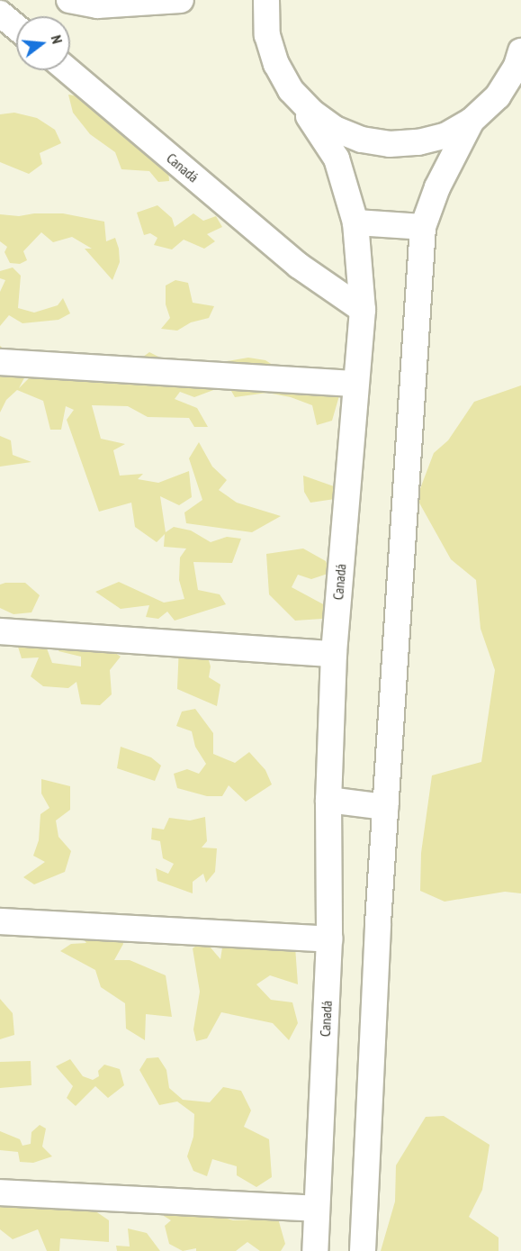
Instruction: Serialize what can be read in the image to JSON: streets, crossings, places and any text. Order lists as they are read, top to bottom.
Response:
{
  "streets": {
    "street": ["Canadá"]
  },
  "north": "right"
}
